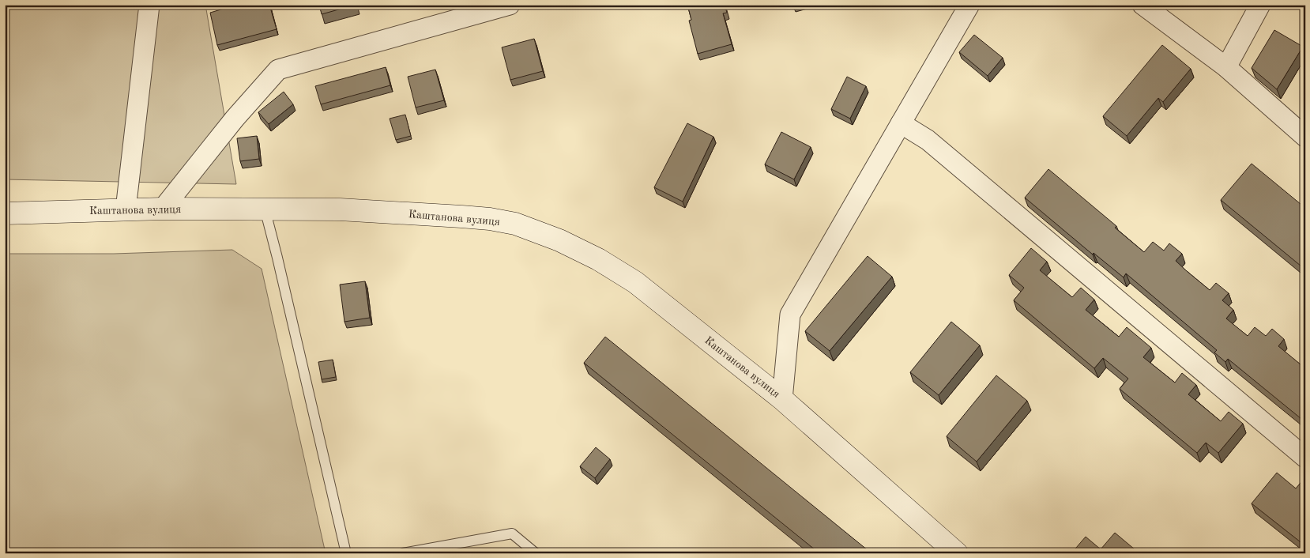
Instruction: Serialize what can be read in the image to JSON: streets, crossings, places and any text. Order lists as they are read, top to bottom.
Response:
{
  "streets": {
    "main road": ["Каштанова вулиця"]
  }
}
